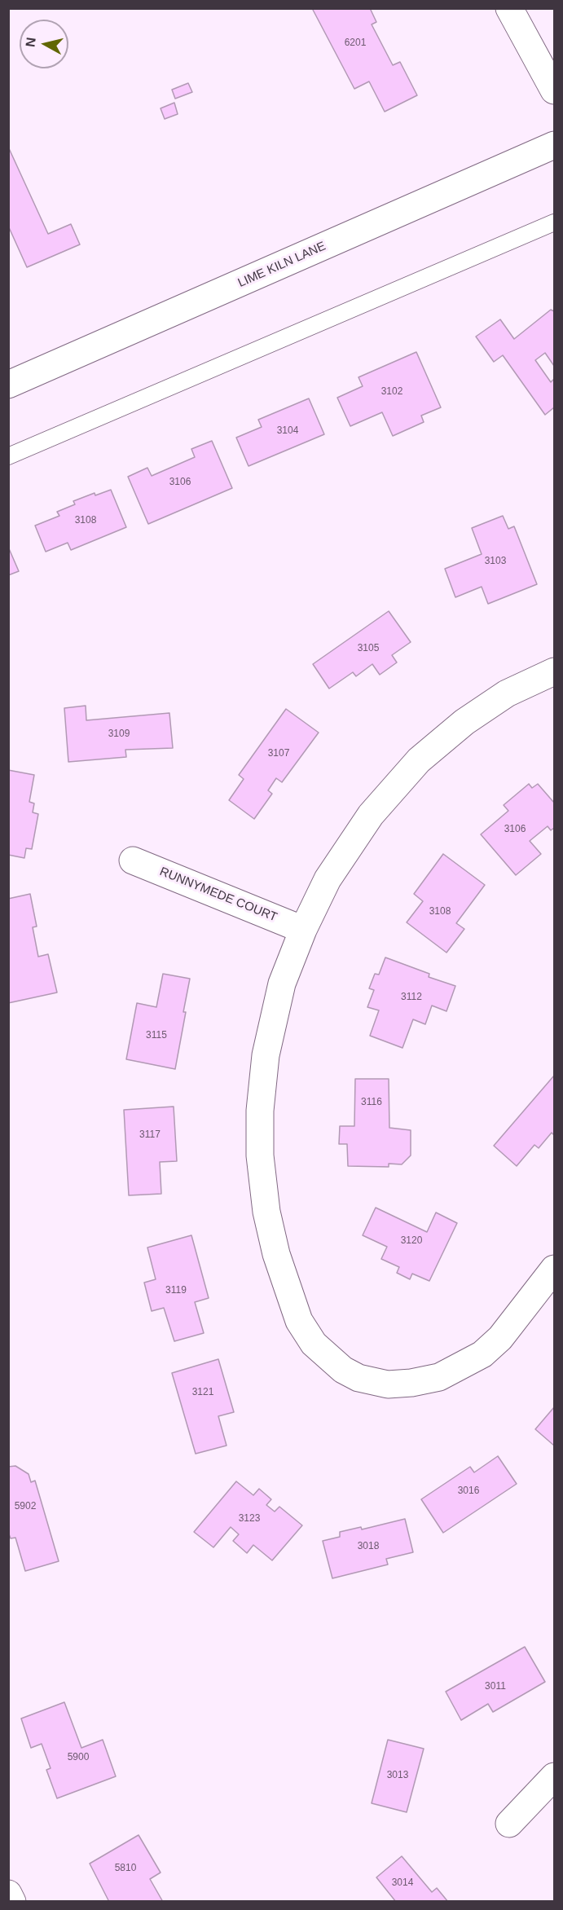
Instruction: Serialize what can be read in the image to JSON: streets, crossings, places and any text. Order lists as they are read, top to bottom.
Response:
{
  "streets": {
    "street": ["LIME KILN LANE", "RUNNYMEDE COURT"]
  },
  "house_numbers": [
    "6201",
    "3102",
    "3104",
    "3106",
    "3108",
    "3103",
    "3105",
    "3109",
    "3107",
    "3106",
    "3108",
    "3112",
    "3115",
    "3116",
    "3117",
    "3120",
    "3119",
    "3121",
    "3016",
    "5902",
    "3123",
    "3018",
    "3011",
    "5900",
    "3013",
    "5810",
    "3014"
  ],
  "north": "left"
}
